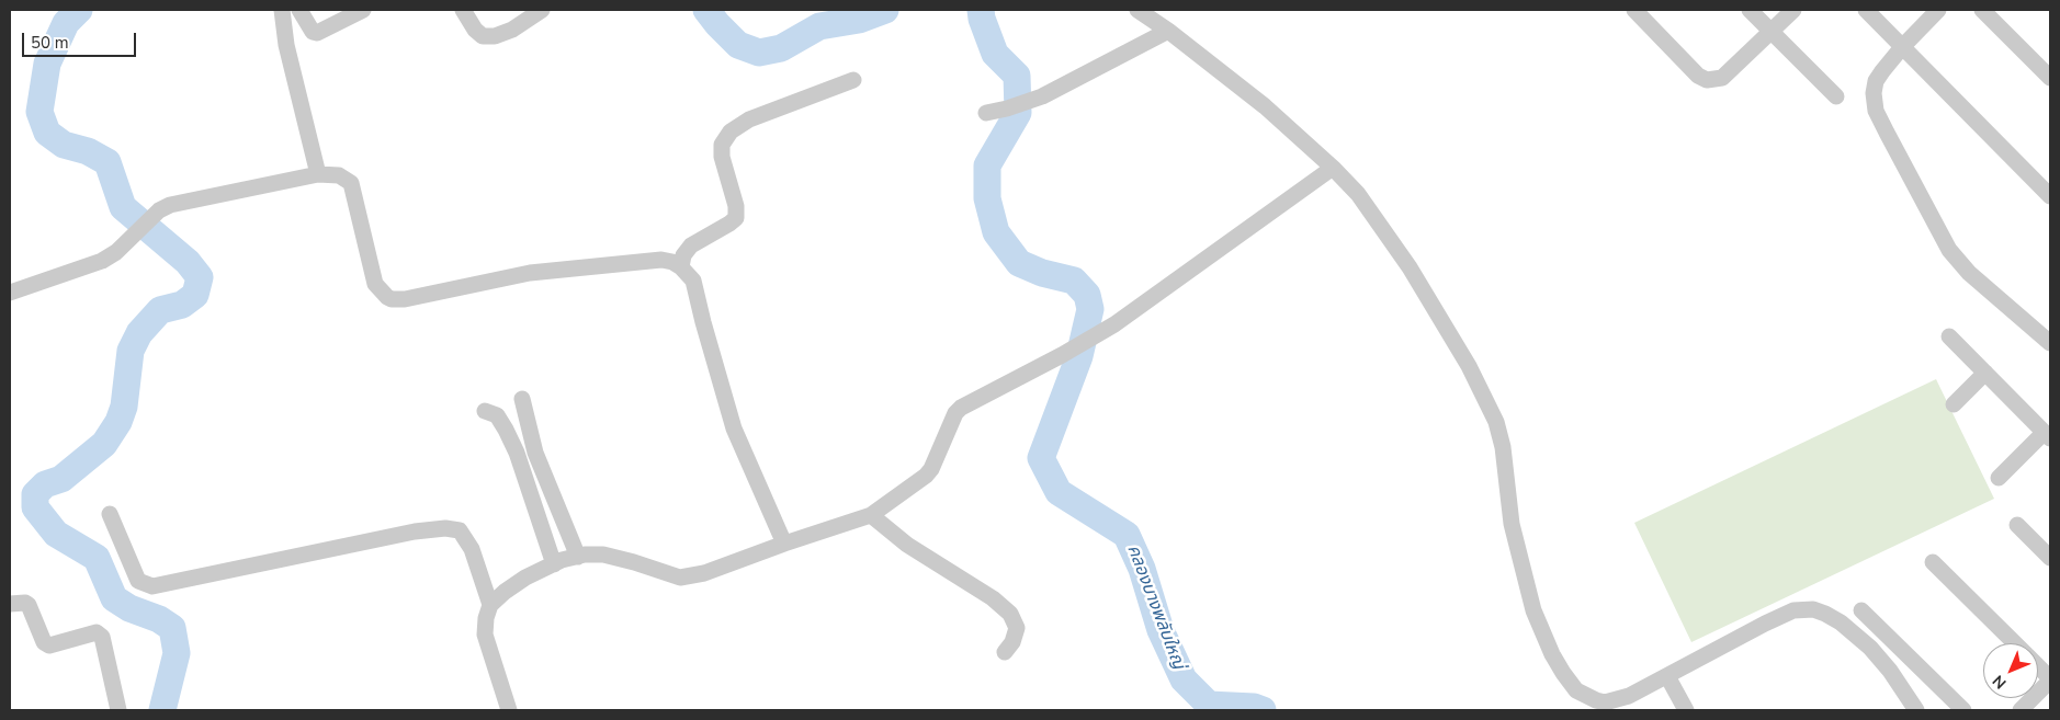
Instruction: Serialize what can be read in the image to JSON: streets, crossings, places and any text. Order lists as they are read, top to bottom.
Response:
{
  "water": ["คลองบางพลับใหญ่"],
  "scale_bar": "50 m",
  "north": "bottom left"
}
